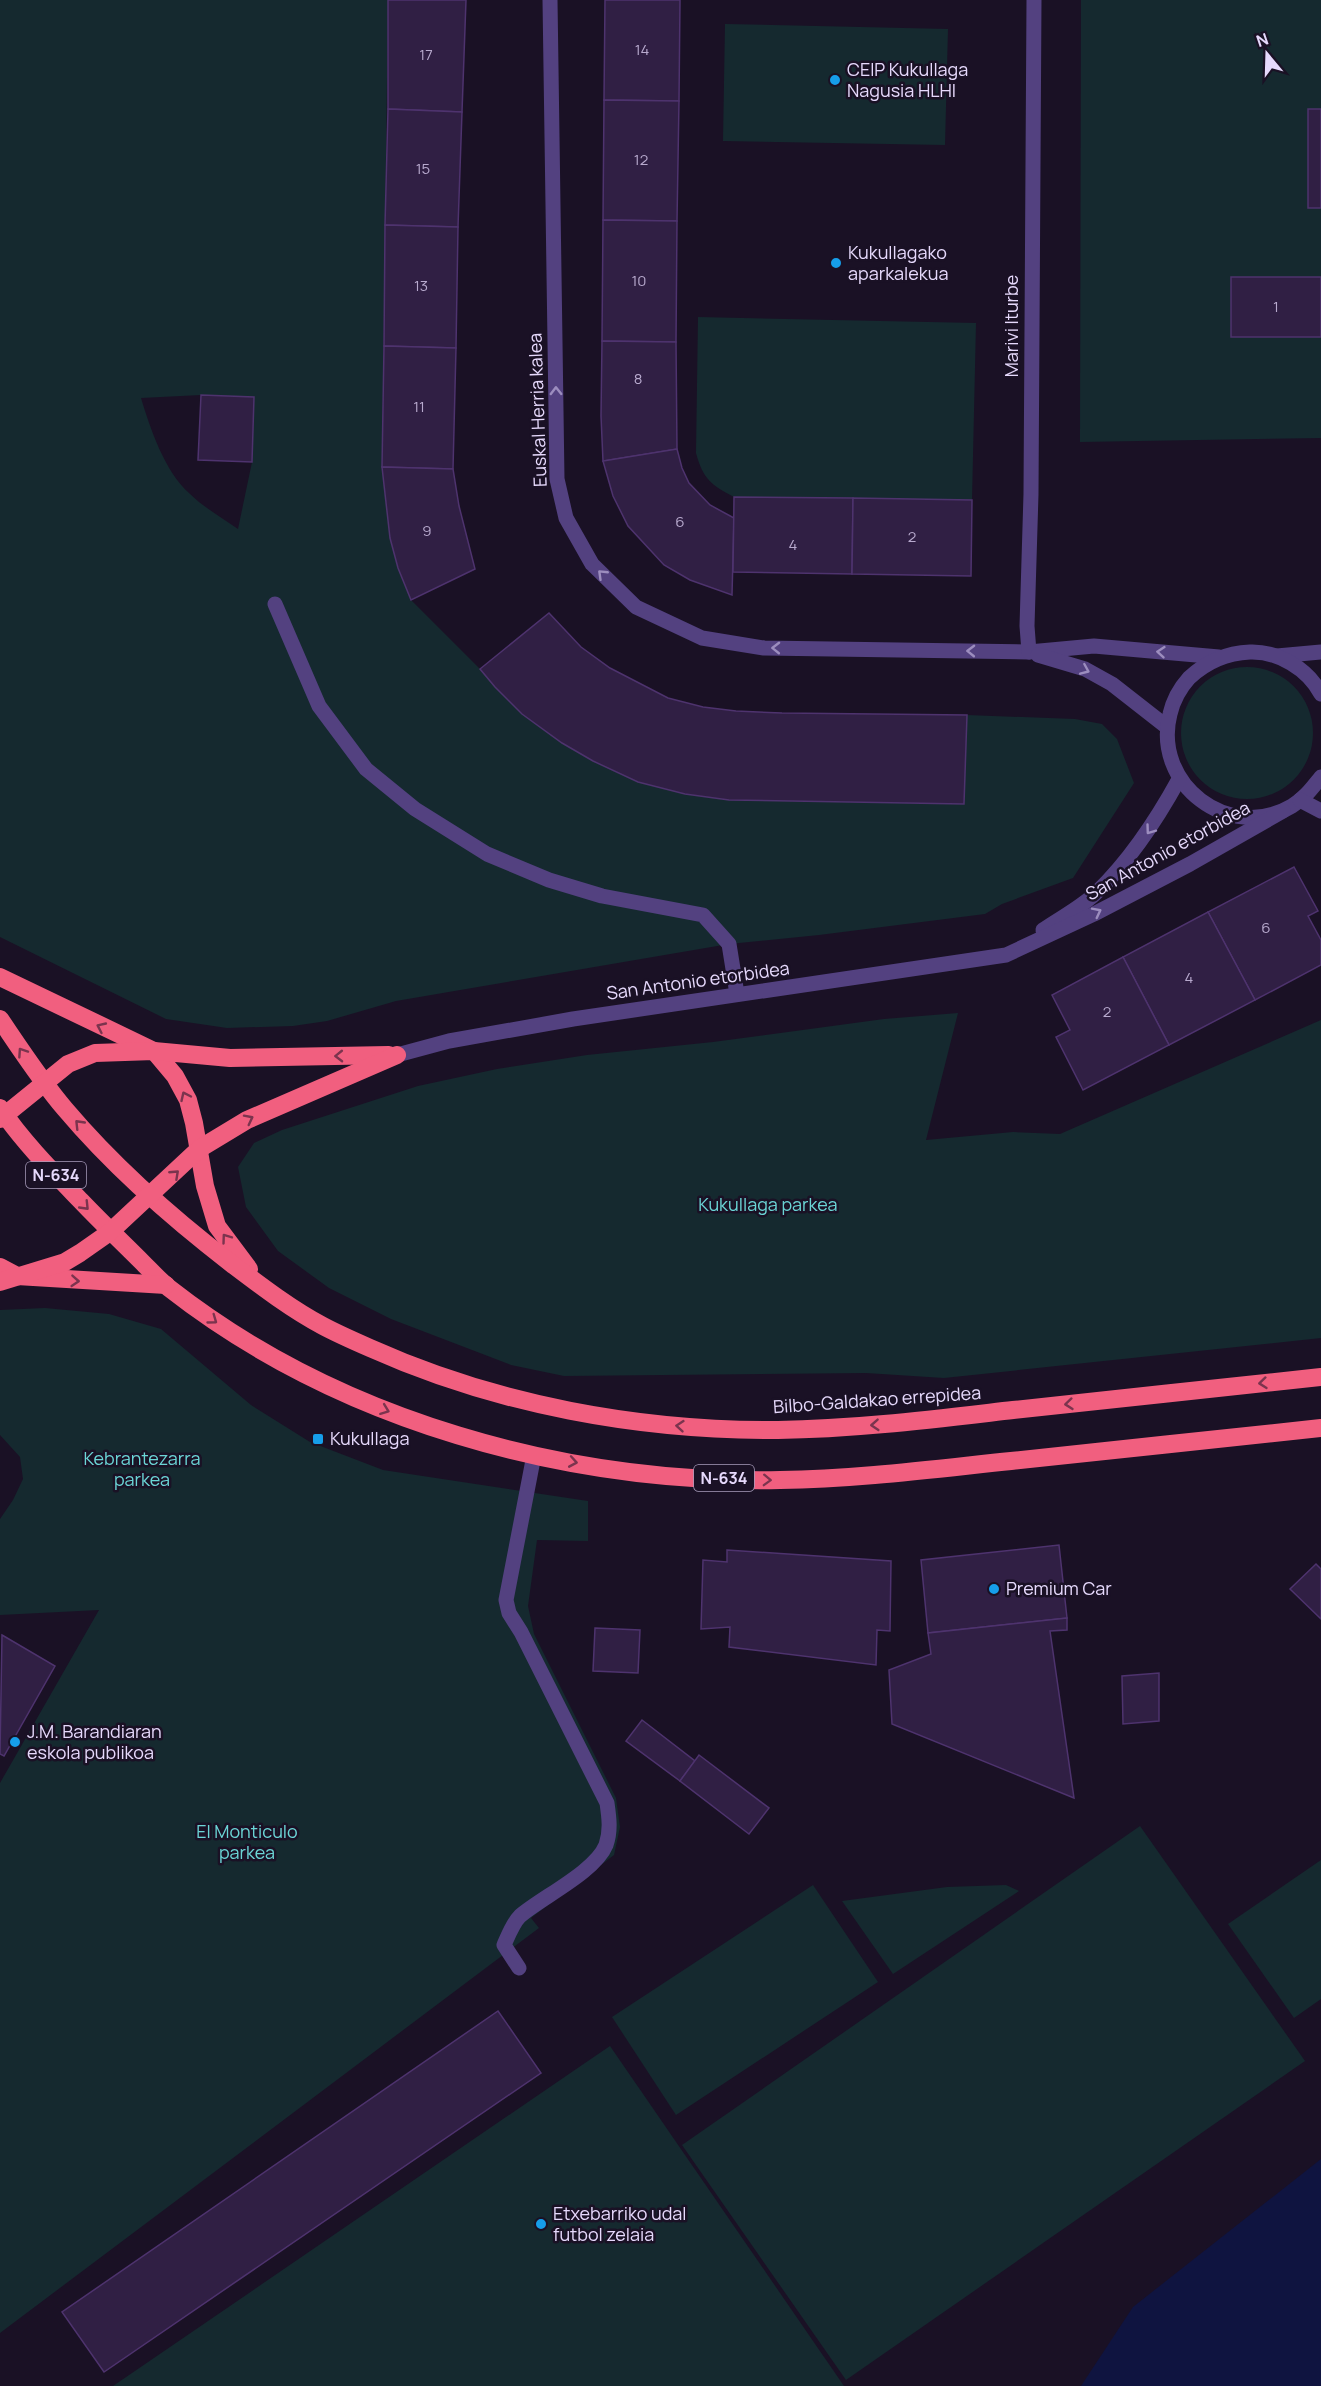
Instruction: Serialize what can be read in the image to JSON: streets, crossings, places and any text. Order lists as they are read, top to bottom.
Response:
{
  "streets": {
    "highway": ["N-634", "Bilbo-Galdakao errepidea"],
    "street": ["Marivi Iturbe", "Euskal Herria kalea", "San Antonio etorbidea"]
  },
  "crossings": [
    ["Marivi Iturbe", "Euskal Herria kalea"]
  ],
  "parks": ["Kukullaga parkea", "Kebrantezarra parkea", "El Monticulo parkea"],
  "places": {
    "other": [
      "CEIP Kukullaga Nagusia HLHI",
      "Kukullagako aparkalekua",
      "Premium Car",
      "J.M. Barandiaran eskola publikoa",
      "Etxebarriko udal futbol zelaia"
    ],
    "transit": ["Kukullaga"]
  },
  "house_numbers": [
    "14",
    "17",
    "12",
    "15",
    "10",
    "13",
    "1",
    "8",
    "11",
    "6",
    "9",
    "2",
    "4",
    "6",
    "4",
    "2"
  ],
  "north": "top"
}
